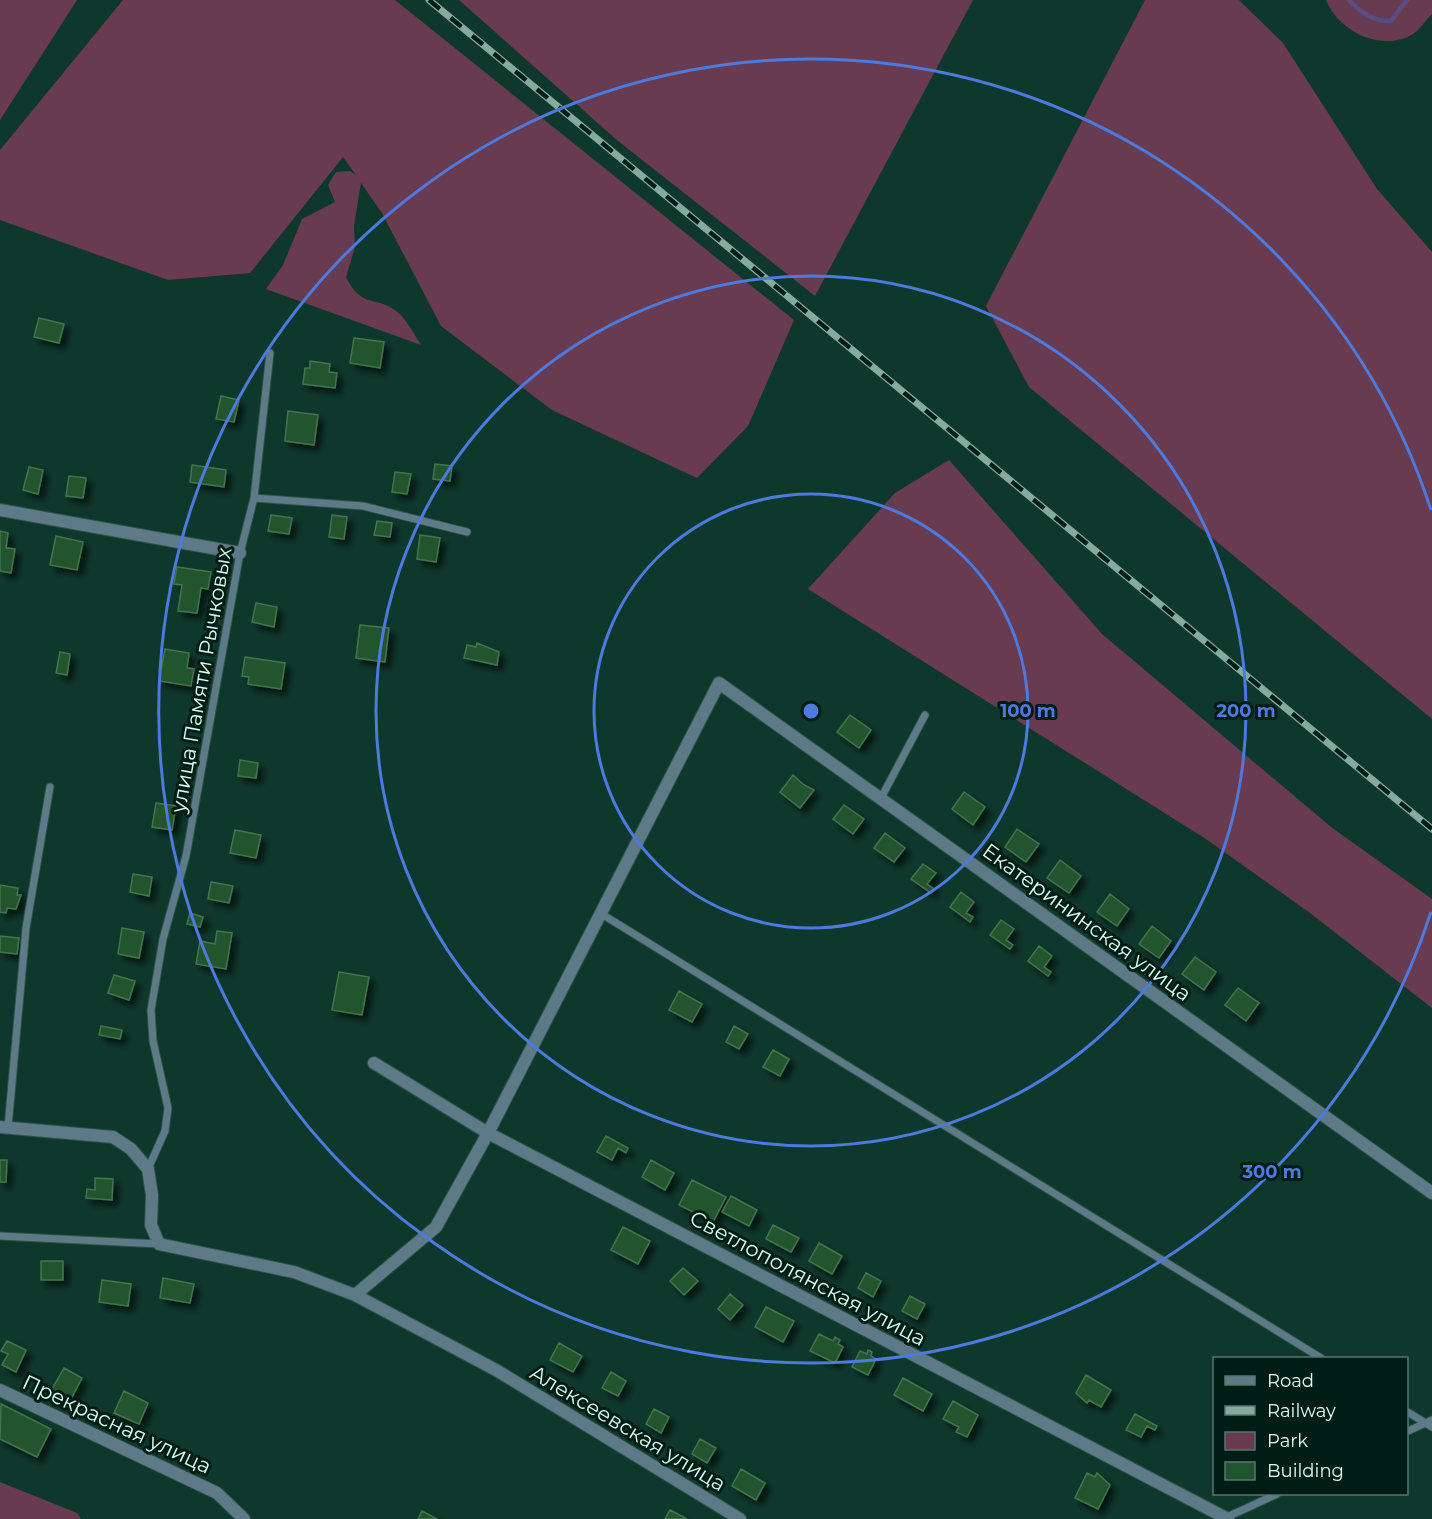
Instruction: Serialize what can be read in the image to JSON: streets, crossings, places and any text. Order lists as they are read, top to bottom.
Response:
{
  "streets": {
    "street": [
      "Екатерининская улица",
      "Светлополянская улица",
      "Прекрасная улица",
      "Алексеевская улица"
    ],
    "lane": ["улица Памяти Рычковых"]
  },
  "legend": [
    "Road",
    "Railway",
    "Park",
    "Building"
  ],
  "rings": ["100 m", "200 m", "300 m"]
}
